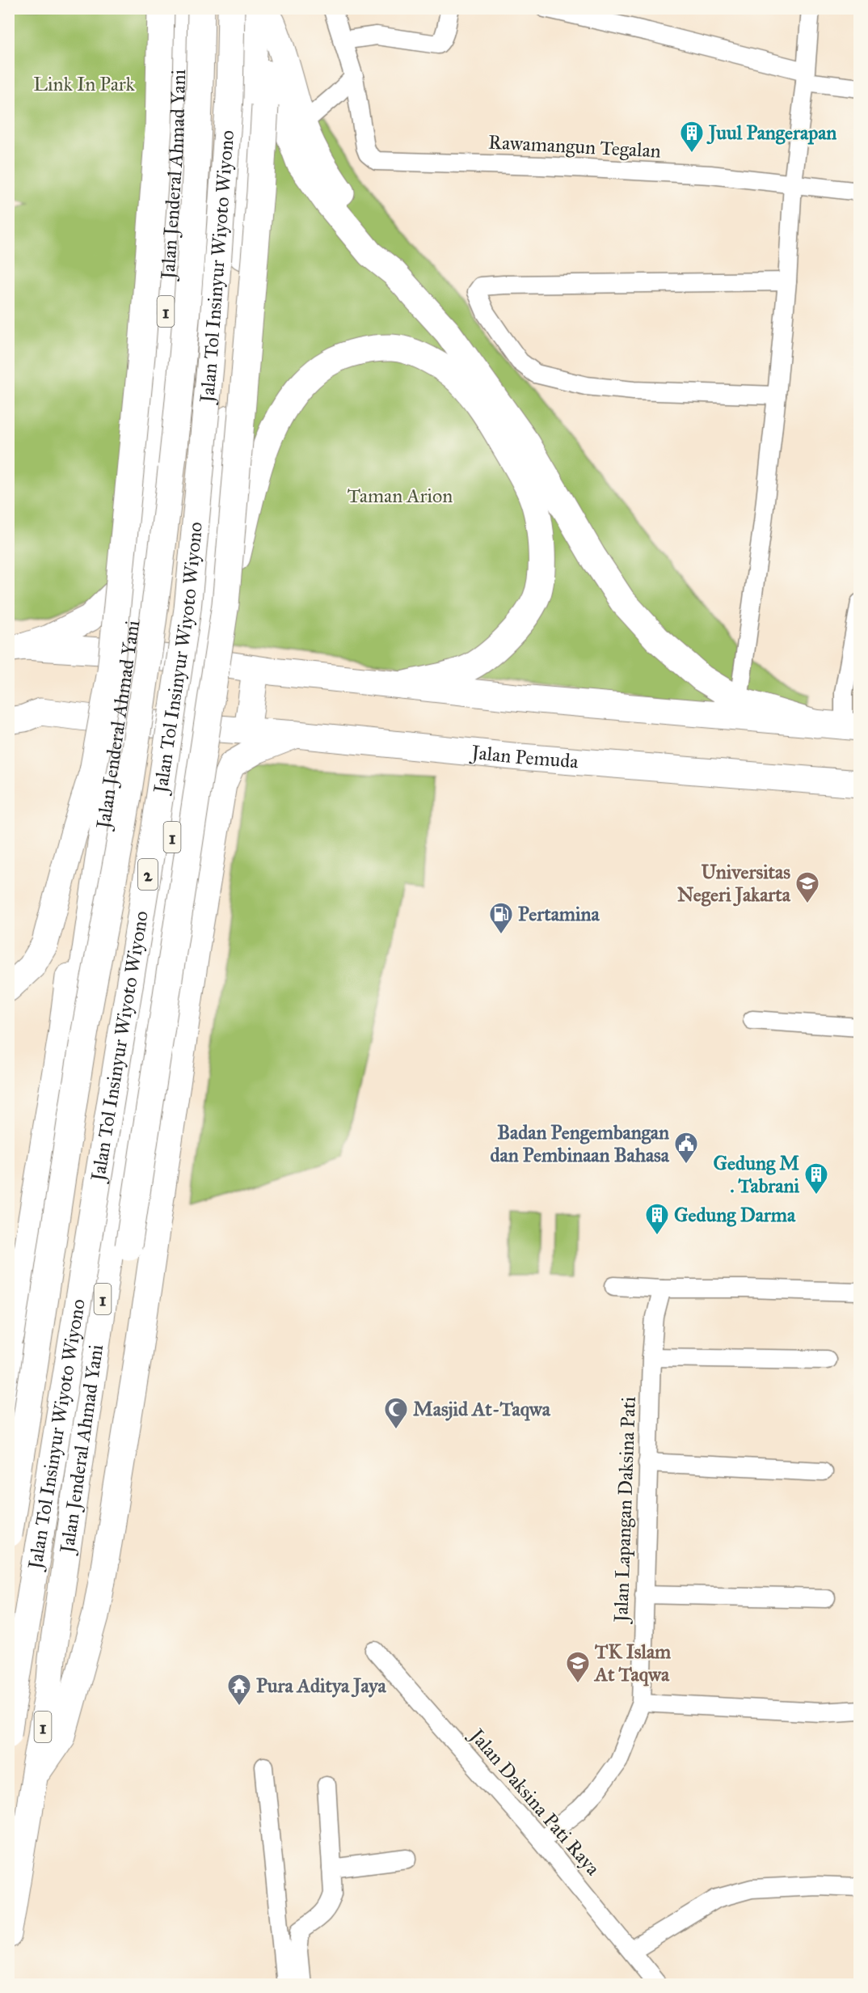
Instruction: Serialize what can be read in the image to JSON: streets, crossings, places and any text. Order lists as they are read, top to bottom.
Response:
{
  "streets": {
    "main road": [
      "Jalan Jenderal Ahmad Yani",
      "Jalan Tol Insinyur Wiyoto Wiyono",
      "1",
      "Jalan Pemuda",
      "2"
    ],
    "street": ["Rawamangun Tegalan", "Jalan Lapangan Daksina Pati", "Jalan Daksina Pati Raya"]
  },
  "crossings": [
    ["Jalan Jenderal Ahmad Yani", "Jalan Pemuda"],
    ["Jalan Lapangan Daksina Pati", "Jalan Daksina Pati Raya"]
  ],
  "parks": ["Link In Park", "Taman Arion"],
  "places": {
    "building": ["Juul Pangerapan", "Gedung M . Tabrani", "Gedung Darma"],
    "school or university": ["Universitas Negeri Jakarta", "TK Islam At Taqwa"],
    "fuel station": ["Pertamina"],
    "public building": ["Badan Pengembangan dan Pembinaan Bahasa"],
    "mosque": ["Masjid At-Taqwa"],
    "temple": ["Pura Aditya Jaya"]
  }
}
